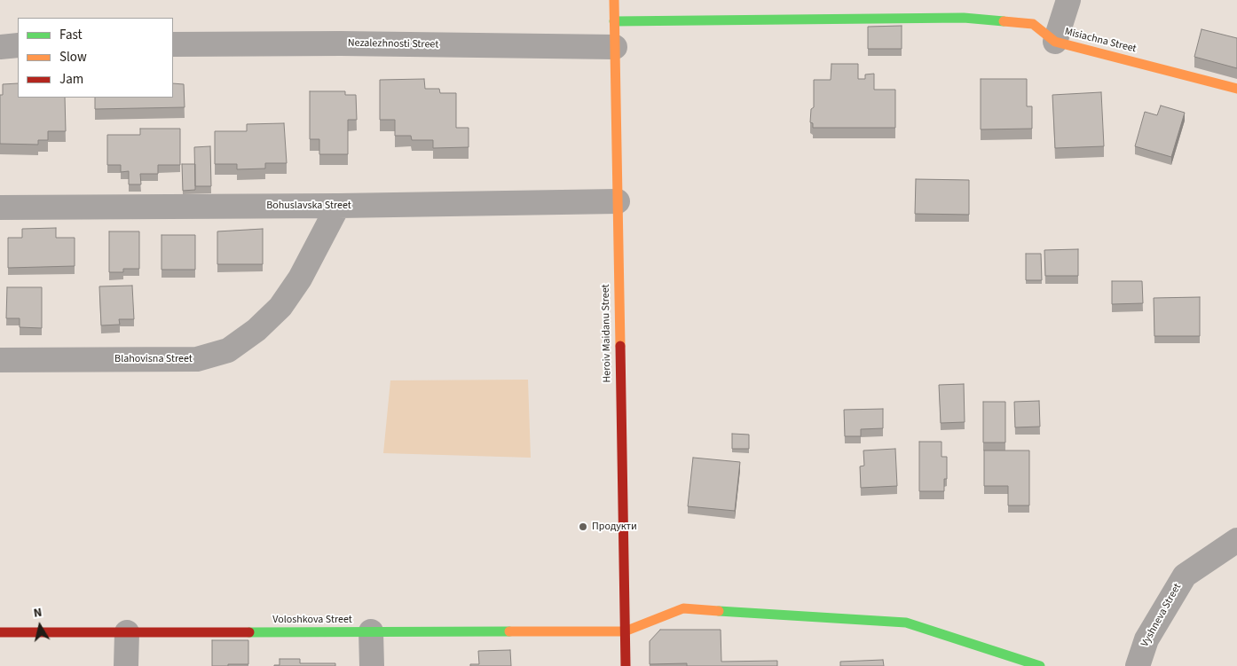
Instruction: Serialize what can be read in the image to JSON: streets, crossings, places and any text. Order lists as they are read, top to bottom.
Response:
{
  "streets": {
    "street": [
      "Misiachna Street",
      "Nezalezhnosti Street",
      "Bohuslavska Street",
      "Heroiv Maidanu Street",
      "Blahovisna Street",
      "Vyshneva Street",
      "Voloshkova Street"
    ]
  },
  "crossings": [
    ["Misiachna Street", "Heroiv Maidanu Street"],
    ["Nezalezhnosti Street", "Heroiv Maidanu Street"],
    ["Bohuslavska Street", "Heroiv Maidanu Street"],
    ["Bohuslavska Street", "Blahovisna Street"],
    ["Heroiv Maidanu Street", "Voloshkova Street"]
  ],
  "places": ["Продукти"],
  "legend": ["Fast", "Slow", "Jam"],
  "north": "top"
}
